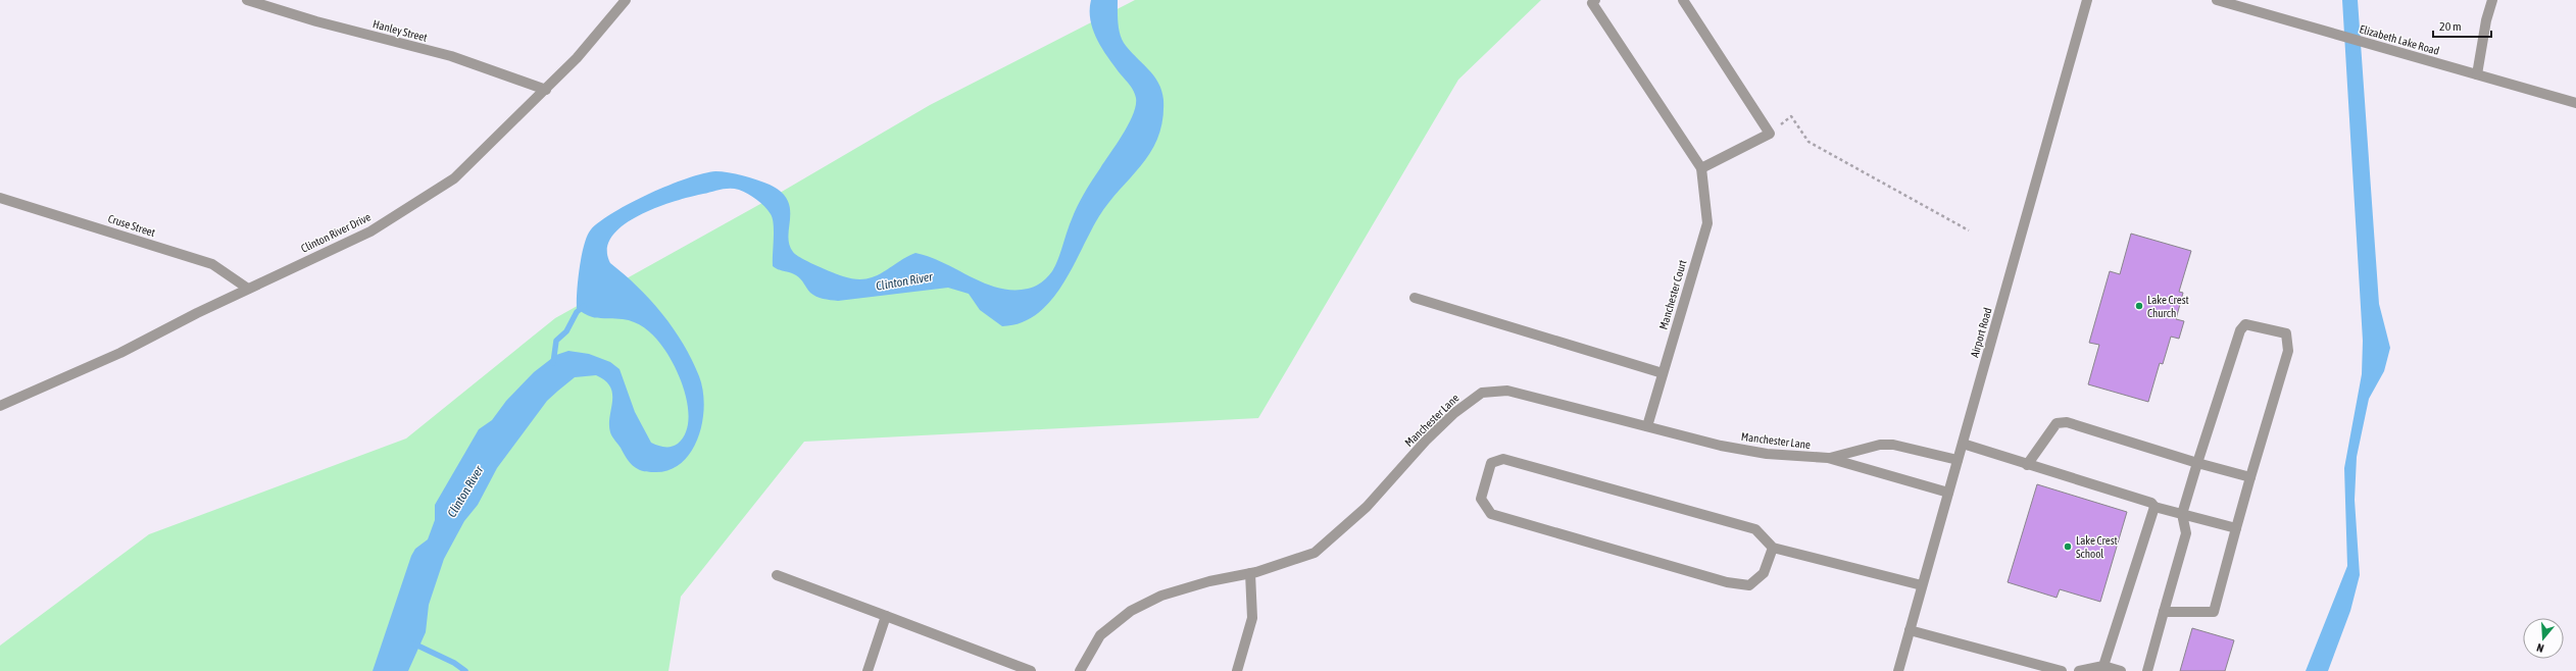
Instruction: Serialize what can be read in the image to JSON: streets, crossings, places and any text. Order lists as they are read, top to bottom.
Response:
{
  "streets": {
    "street": [
      "Hanley Street",
      "Elizabeth Lake Road",
      "Cruse Street",
      "Clinton River Drive",
      "Manchester Court",
      "Airport Road",
      "Manchester Lane"
    ]
  },
  "crossings": [
    ["Hanley Street", "Clinton River Drive"],
    ["Cruse Street", "Clinton River Drive"],
    ["Manchester Court", "Manchester Lane"],
    ["Airport Road", "Manchester Lane"]
  ],
  "water": ["Clinton River"],
  "places": ["Lake Crest Church", "Lake Crest School"],
  "scale_bar": "20 m",
  "north": "bottom"
}
